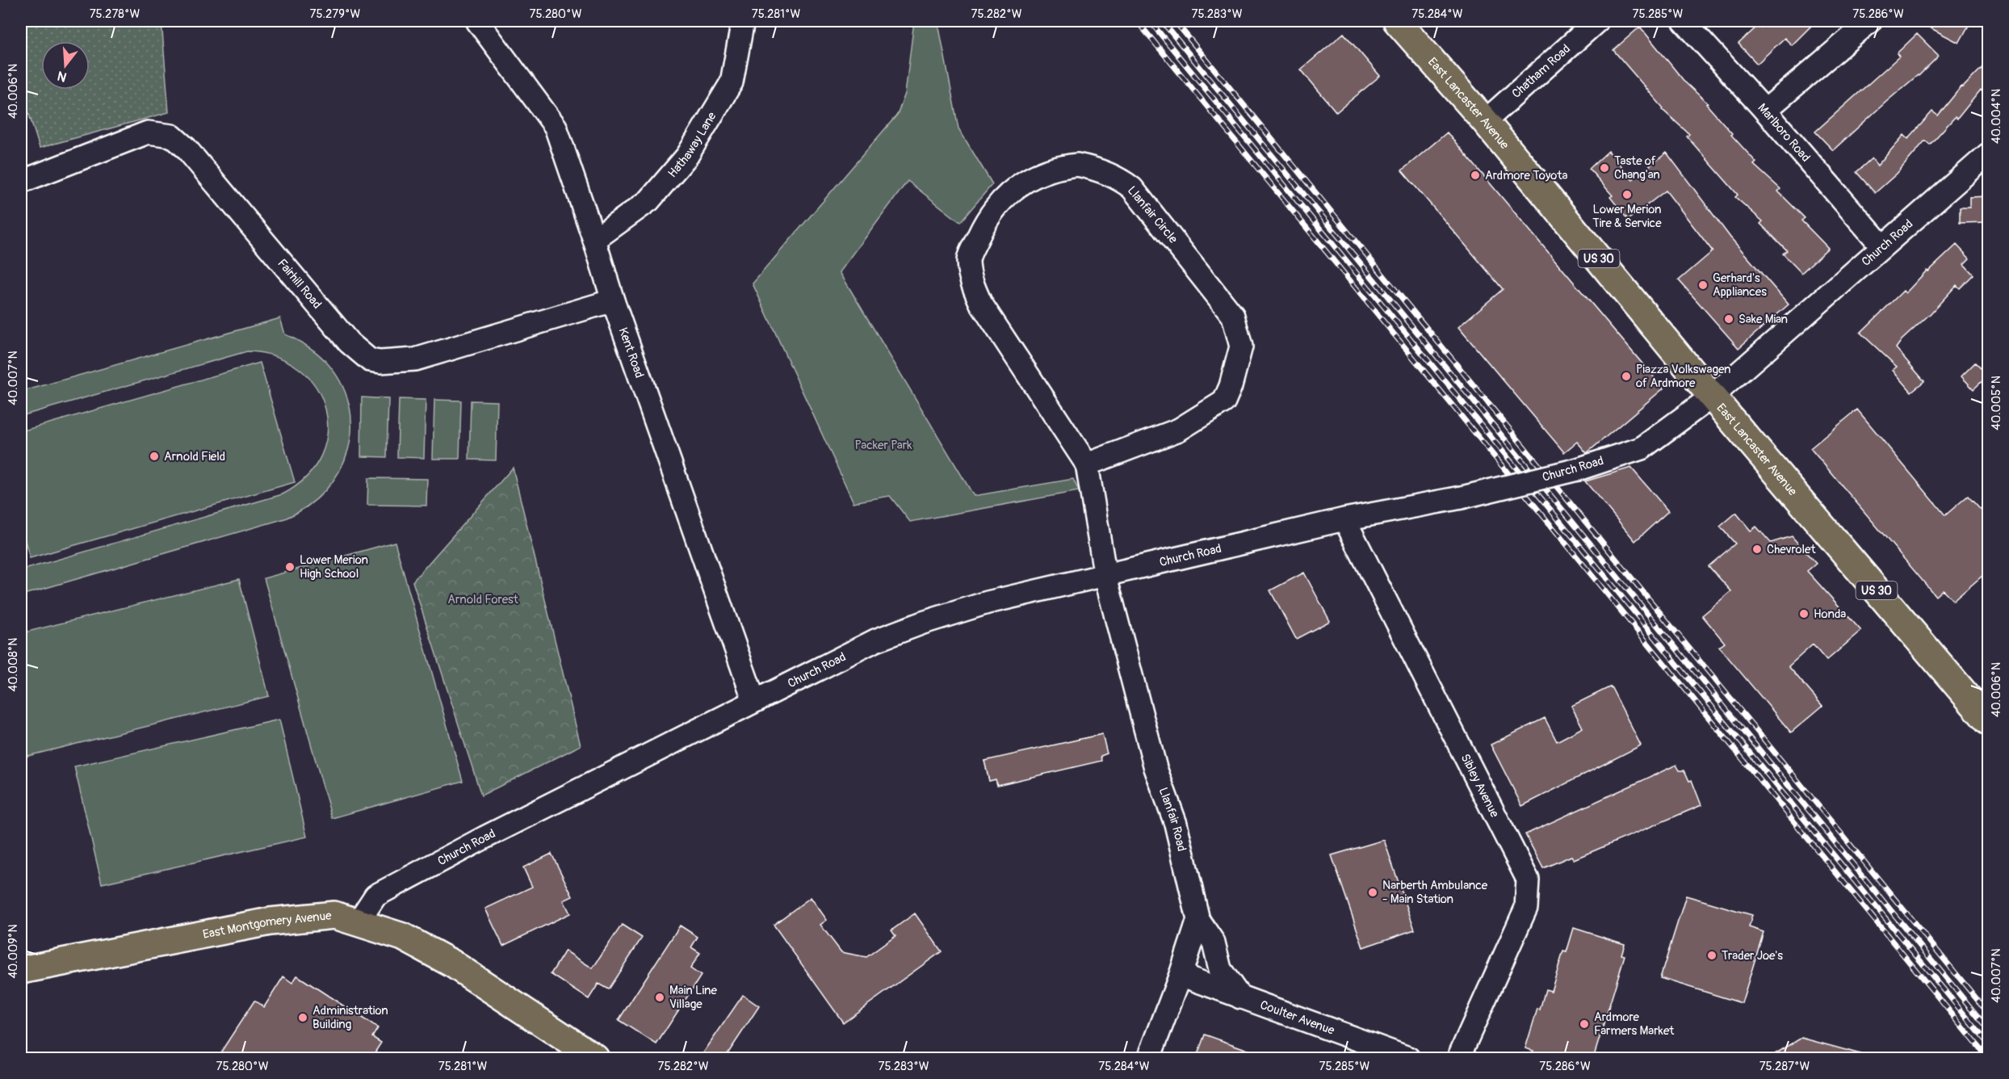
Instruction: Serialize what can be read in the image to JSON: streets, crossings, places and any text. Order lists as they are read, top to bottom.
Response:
{
  "streets": {
    "main road": ["East Lancaster Avenue", "US 30", "East Montgomery Avenue"],
    "street": [
      "Chatham Road",
      "Marlboro Road",
      "Hathaway Lane",
      "Llanfair Circle",
      "Church Road",
      "Fairhill Road",
      "Kent Road",
      "Sibley Avenue",
      "Llanfair Road",
      "Coulter Avenue"
    ]
  },
  "crossings": [
    ["Chatham Road", "East Lancaster Avenue"],
    ["East Lancaster Avenue", "Church Road"],
    ["Marlboro Road", "Church Road"],
    ["Hathaway Lane", "Kent Road"],
    ["Llanfair Circle", "Church Road"],
    ["Llanfair Circle", "Llanfair Road"],
    ["Church Road", "Kent Road"],
    ["Church Road", "Sibley Avenue"],
    ["Church Road", "Llanfair Road"],
    ["Church Road", "East Montgomery Avenue"],
    ["Fairhill Road", "Kent Road"]
  ],
  "parks": ["Packer Park", "Arnold Forest"],
  "places": [
    "Taste of Chang'an",
    "Ardmore Toyota",
    "Lower Merion Tire & Service",
    "Gerhard's Appliances",
    "Sake Mian",
    "Piazza Volkswagen of Ardmore",
    "Arnold Field",
    "Chevrolet",
    "Lower Merion High School",
    "Honda",
    "Narberth Ambulance - Main Station",
    "Trader Joe's",
    "Main Line Village",
    "Administration Building",
    "Ardmore Farmers Market"
  ],
  "north": "bottom",
  "coordinates": [
    "75.278°W",
    "75.279°W",
    "75.280°W",
    "75.281°W",
    "75.282°W",
    "75.283°W",
    "75.284°W",
    "75.285°W",
    "75.286°W",
    "40.006°N",
    "40.004°N",
    "40.007°N",
    "40.005°N",
    "40.008°N",
    "40.009°N",
    "75.287°W"
  ]
}
